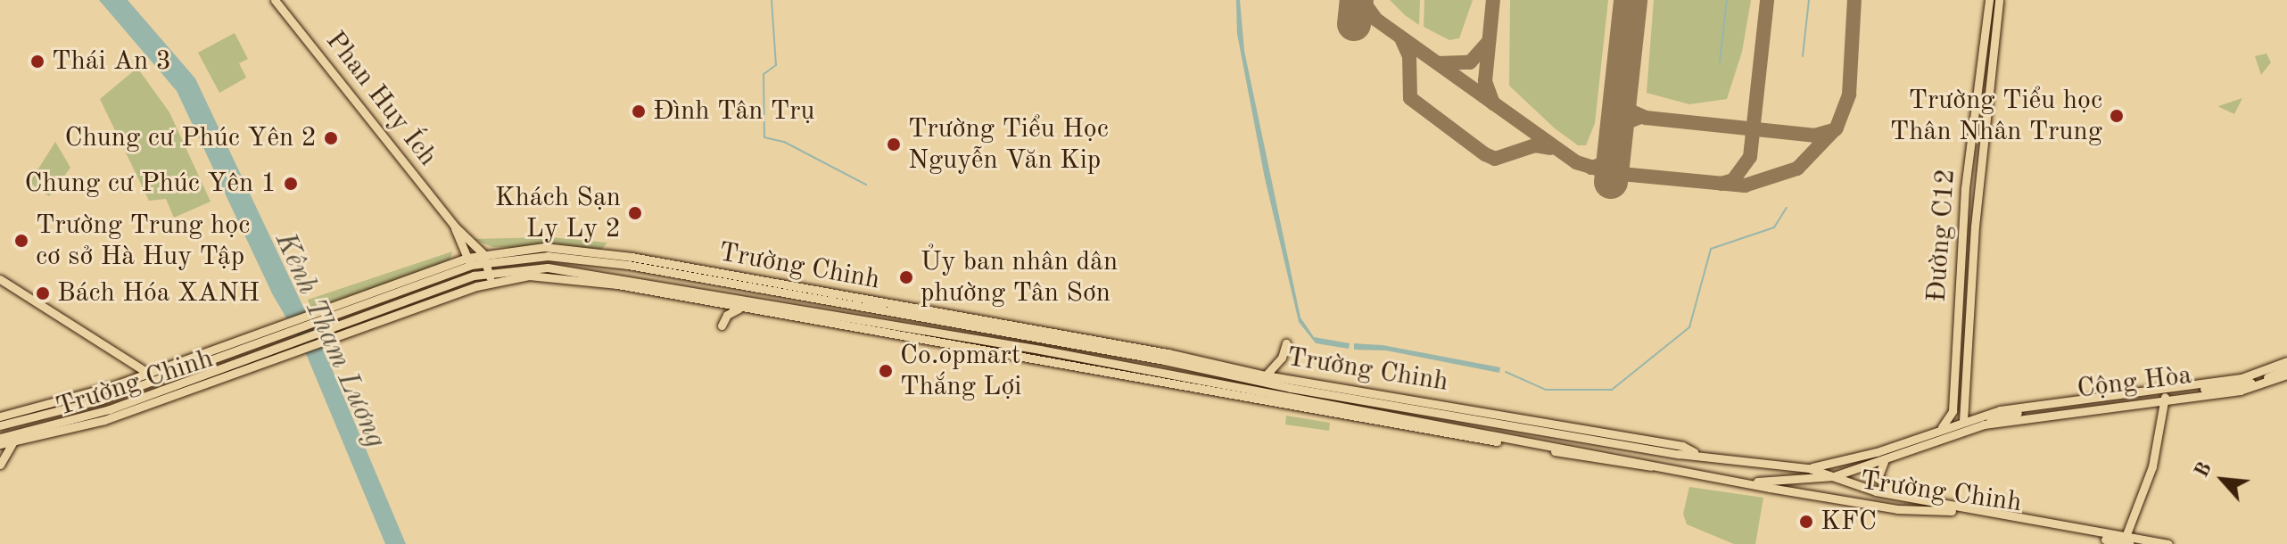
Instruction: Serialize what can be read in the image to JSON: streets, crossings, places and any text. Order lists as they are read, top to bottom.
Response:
{
  "streets": {
    "main road": [
      "Phan Huy Ích",
      "Đường C12",
      "Trường Chinh",
      "Cộng Hòa"
    ]
  },
  "crossings": [
    ["Đường C12", "Cộng Hòa"],
    ["Trường Chinh", "Cộng Hòa"]
  ],
  "water": ["Kênh Tham Lương"],
  "places": [
    "Thái An 3",
    "Đình Tân Trụ",
    "Trường Tiểu học Thân Nhân Trung",
    "Chung cư Phúc Yên 2",
    "Trường Tiểu Học Nguyễn Văn Kip",
    "Chung cư Phúc Yên 1",
    "Khách Sạn Ly Ly 2",
    "Trường Trung học cơ sở Hà Huy Tập",
    "Ủy ban nhân dân phường Tân Sơn",
    "Bách Hóa XANH",
    "Co.opmart Thắng Lợi",
    "KFC"
  ],
  "north": "top left"
}
